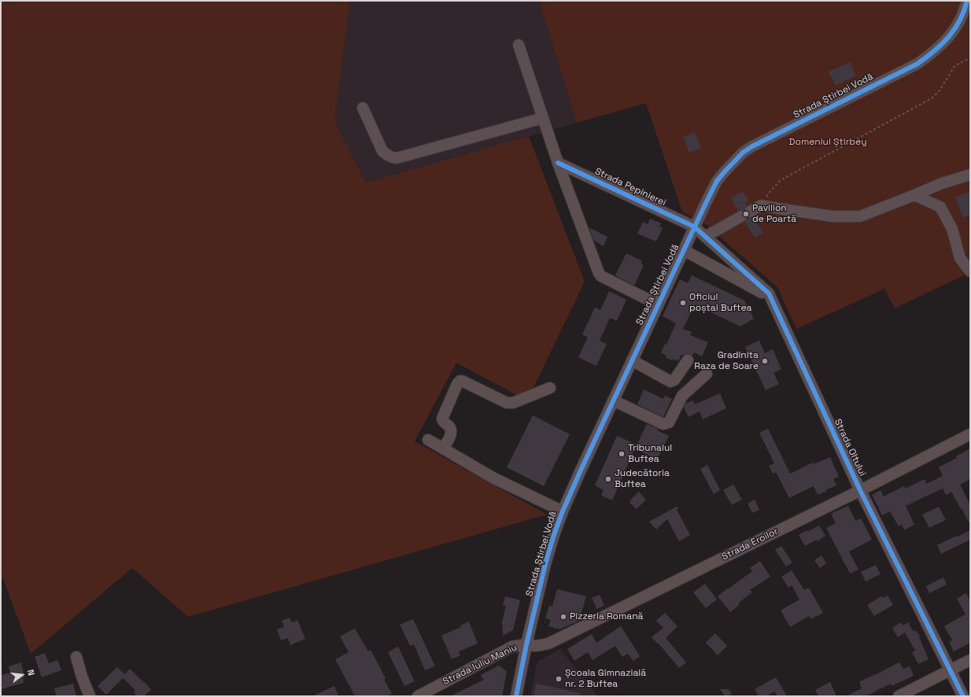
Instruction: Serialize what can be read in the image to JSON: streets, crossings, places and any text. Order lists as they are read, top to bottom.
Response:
{
  "streets": {
    "street": [
      "Strada Știrbei Vodă",
      "Strada Pepinierei",
      "Strada Oltului",
      "Strada Eroilor",
      "Strada Iuliu Maniu"
    ]
  },
  "crossings": [
    ["Strada Știrbei Vodă", "Strada Pepinierei"],
    ["Strada Știrbei Vodă", "Strada Oltului"],
    ["Strada Știrbei Vodă", "Strada Eroilor"],
    ["Strada Știrbei Vodă", "Strada Iuliu Maniu"],
    ["Strada Pepinierei", "Strada Oltului"],
    ["Strada Oltului", "Strada Eroilor"],
    ["Strada Eroilor", "Strada Iuliu Maniu"]
  ],
  "parks": ["Domeniul Știrbey"],
  "places": [
    "Pavilion de Poartă",
    "Oficiul poștal Buftea",
    "Gradinita Raza de Soare",
    "Tribunalul Buftea",
    "Judecătoria Buftea",
    "Pizzeria Romană",
    "Școala Gimnazială nr. 2 Buftea"
  ],
  "north": "right"
}
